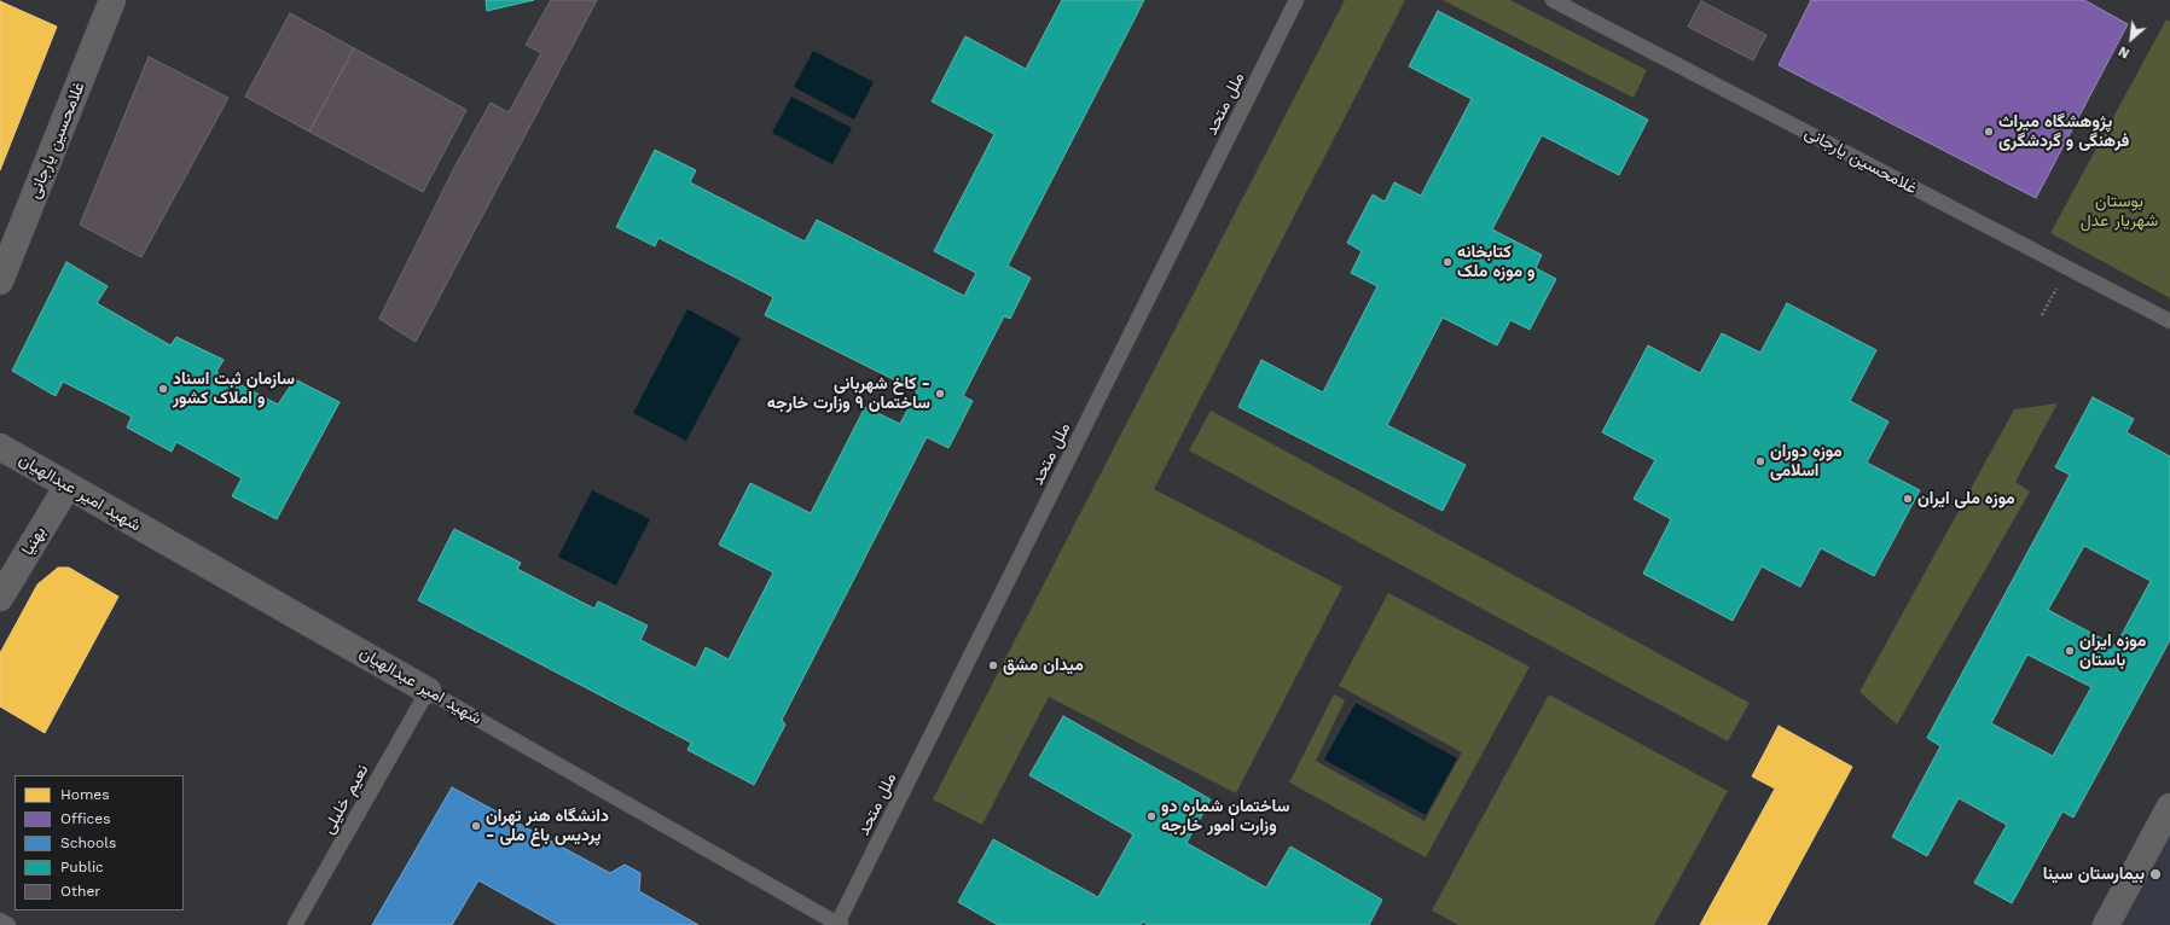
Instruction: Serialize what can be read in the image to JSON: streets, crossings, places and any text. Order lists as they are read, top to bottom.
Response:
{
  "streets": {
    "street": ["غلامحسین یارجانی", "شهید امیر عبدالهیان", "بهنیا"],
    "lane": ["ملل متحد", "نعیم خلیلی"]
  },
  "crossings": [
    ["ملل متحد", "شهید امیر عبدالهیان"],
    ["شهید امیر عبدالهیان", "بهنیا"],
    ["شهید امیر عبدالهیان", "نعیم خلیلی"]
  ],
  "parks": ["بوستان شهریار عدل"],
  "places": [
    "پژوهشگاه میراث فرهنگی و گردشگری",
    "کتابخانه و موزه ملک",
    "سازمان ثبت اسناد و املاک کشور",
    "کاخ شهربانی - ساختمان ۹ وزارت خارجه",
    "موزه دوران اسلامی",
    "موزه ملی ایران",
    "موزه ایران باستان",
    "میدان مشق",
    "ساختمان شماره دو وزارت امور خارجه",
    "دانشگاه هنر تهران - پردیس باغ ملی",
    "بیمارستان سینا"
  ],
  "legend": [
    "Homes",
    "Offices",
    "Schools",
    "Public",
    "Other"
  ],
  "north": "bottom left"
}
